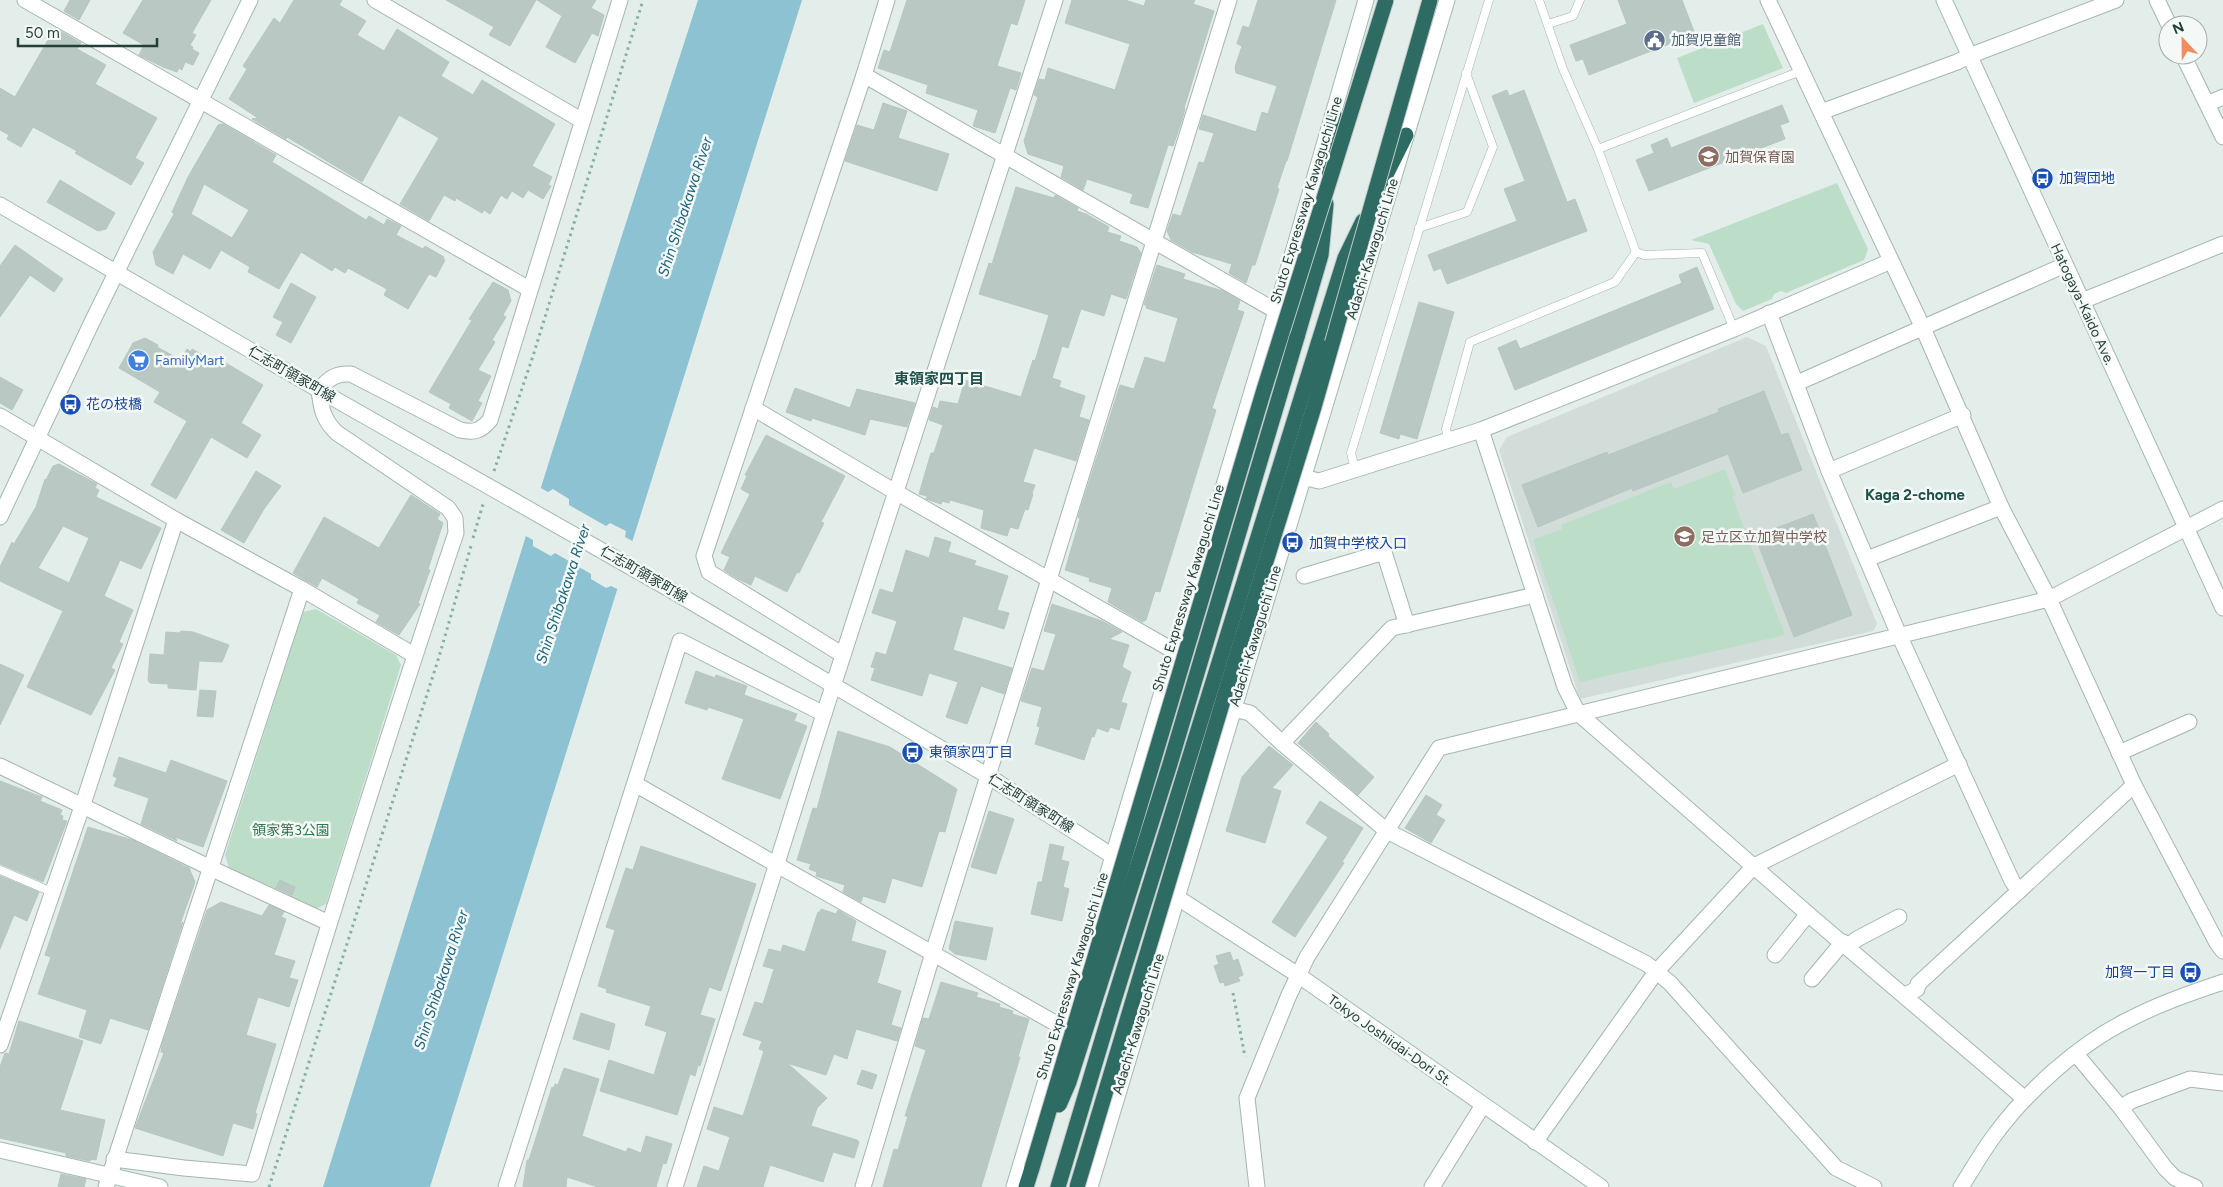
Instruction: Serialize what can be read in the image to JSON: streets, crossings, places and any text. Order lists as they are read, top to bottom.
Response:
{
  "streets": {
    "highway": ["Shuto Expressway Kawaguchi Line"],
    "street": [
      "Adachi-Kawaguchi Line",
      "Hatogaya-Kaido Ave.",
      "仁志町領家町線",
      "Tokyo Joshiidai-Dori St."
    ]
  },
  "crossings": [
    ["Adachi-Kawaguchi Line", "仁志町領家町線"],
    ["Adachi-Kawaguchi Line", "Tokyo Joshiidai-Dori St."],
    ["仁志町領家町線", "Tokyo Joshiidai-Dori St."]
  ],
  "districts": ["東領家四丁目", "Kaga 2-chome"],
  "water": ["Shin Shibakawa River"],
  "parks": ["領家第3公園"],
  "places": {
    "public building": ["加賀児童館"],
    "school or university": ["加賀保育園", "足立区立加賀中学校"],
    "bus stop": [
      "加賀団地",
      "花の枝橋",
      "加賀中学校入口",
      "東領家四丁目",
      "加賀一丁目"
    ],
    "supermarket": ["FamilyMart"]
  },
  "scale_bar": "50 m",
  "north": "top"
}
